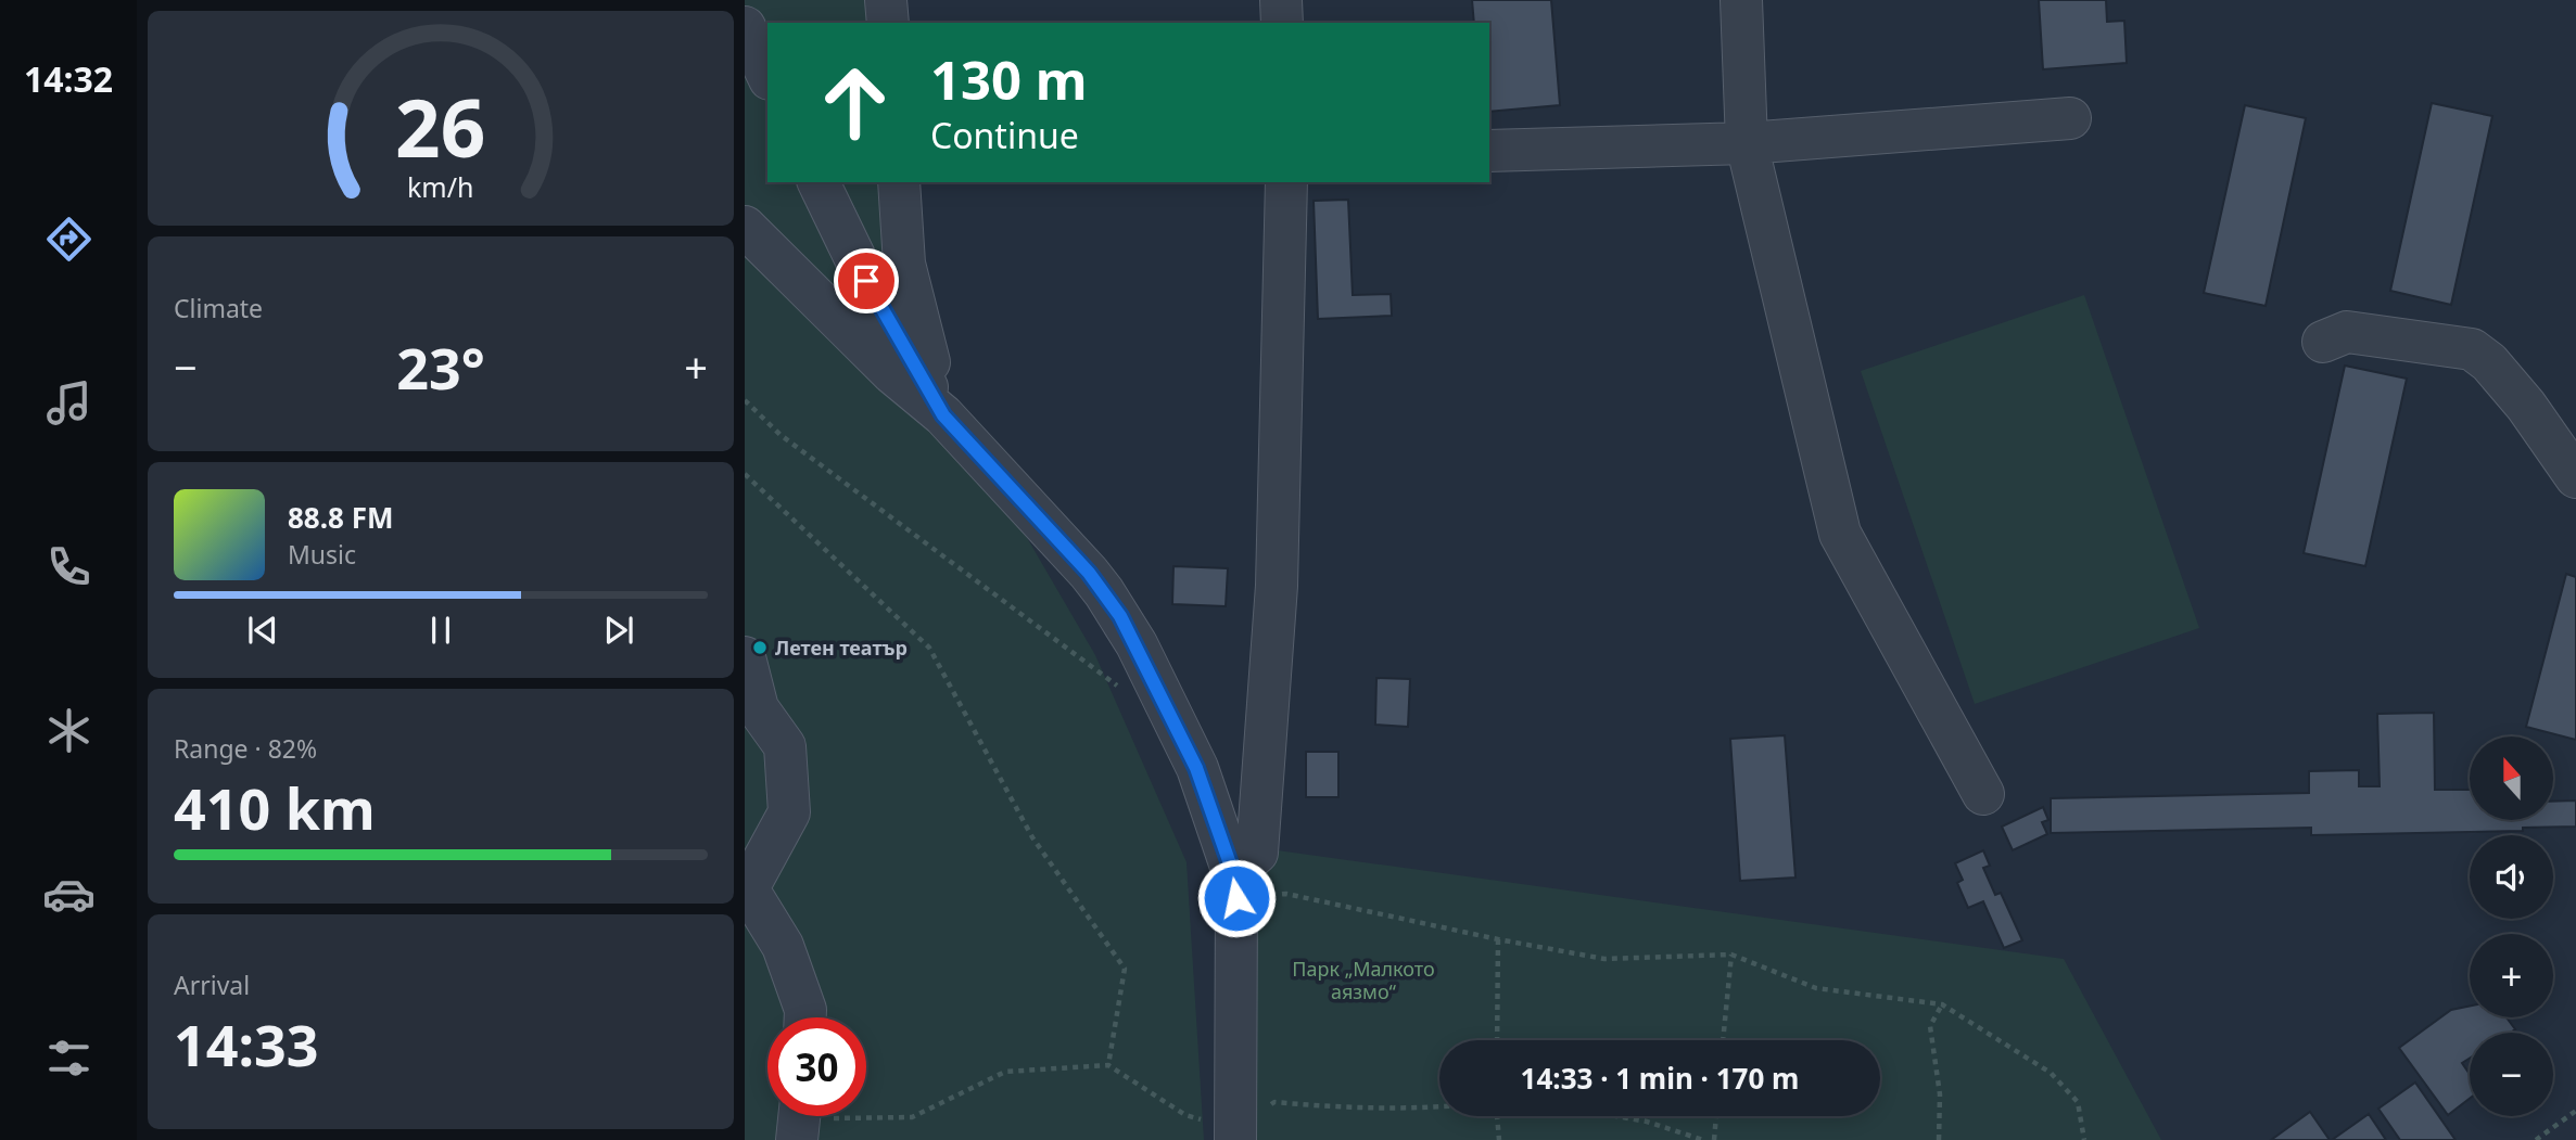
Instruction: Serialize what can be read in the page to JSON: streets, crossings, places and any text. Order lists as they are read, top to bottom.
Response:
{
  "parks": ["Парк „Малкото аязмо“"],
  "places": ["Летен театър"],
  "north": "top",
  "page": {
    "tabs": "14:32",
    "turn": ["130 m", "Continue"],
    "tile": [
      "Climate",
      ["Range · 82%", "410 km"],
      ["Arrival", "14:33"]
    ],
    "heat": ["−", "23°", "+"],
    "song": ["88.8 FM", "Music"],
    "map_buttons": ["+", "−"],
    "limit": "30",
    "trip": "14:33 · 1 min · 170 m",
    "gauge": ["26", "km/h"]
  }
}
